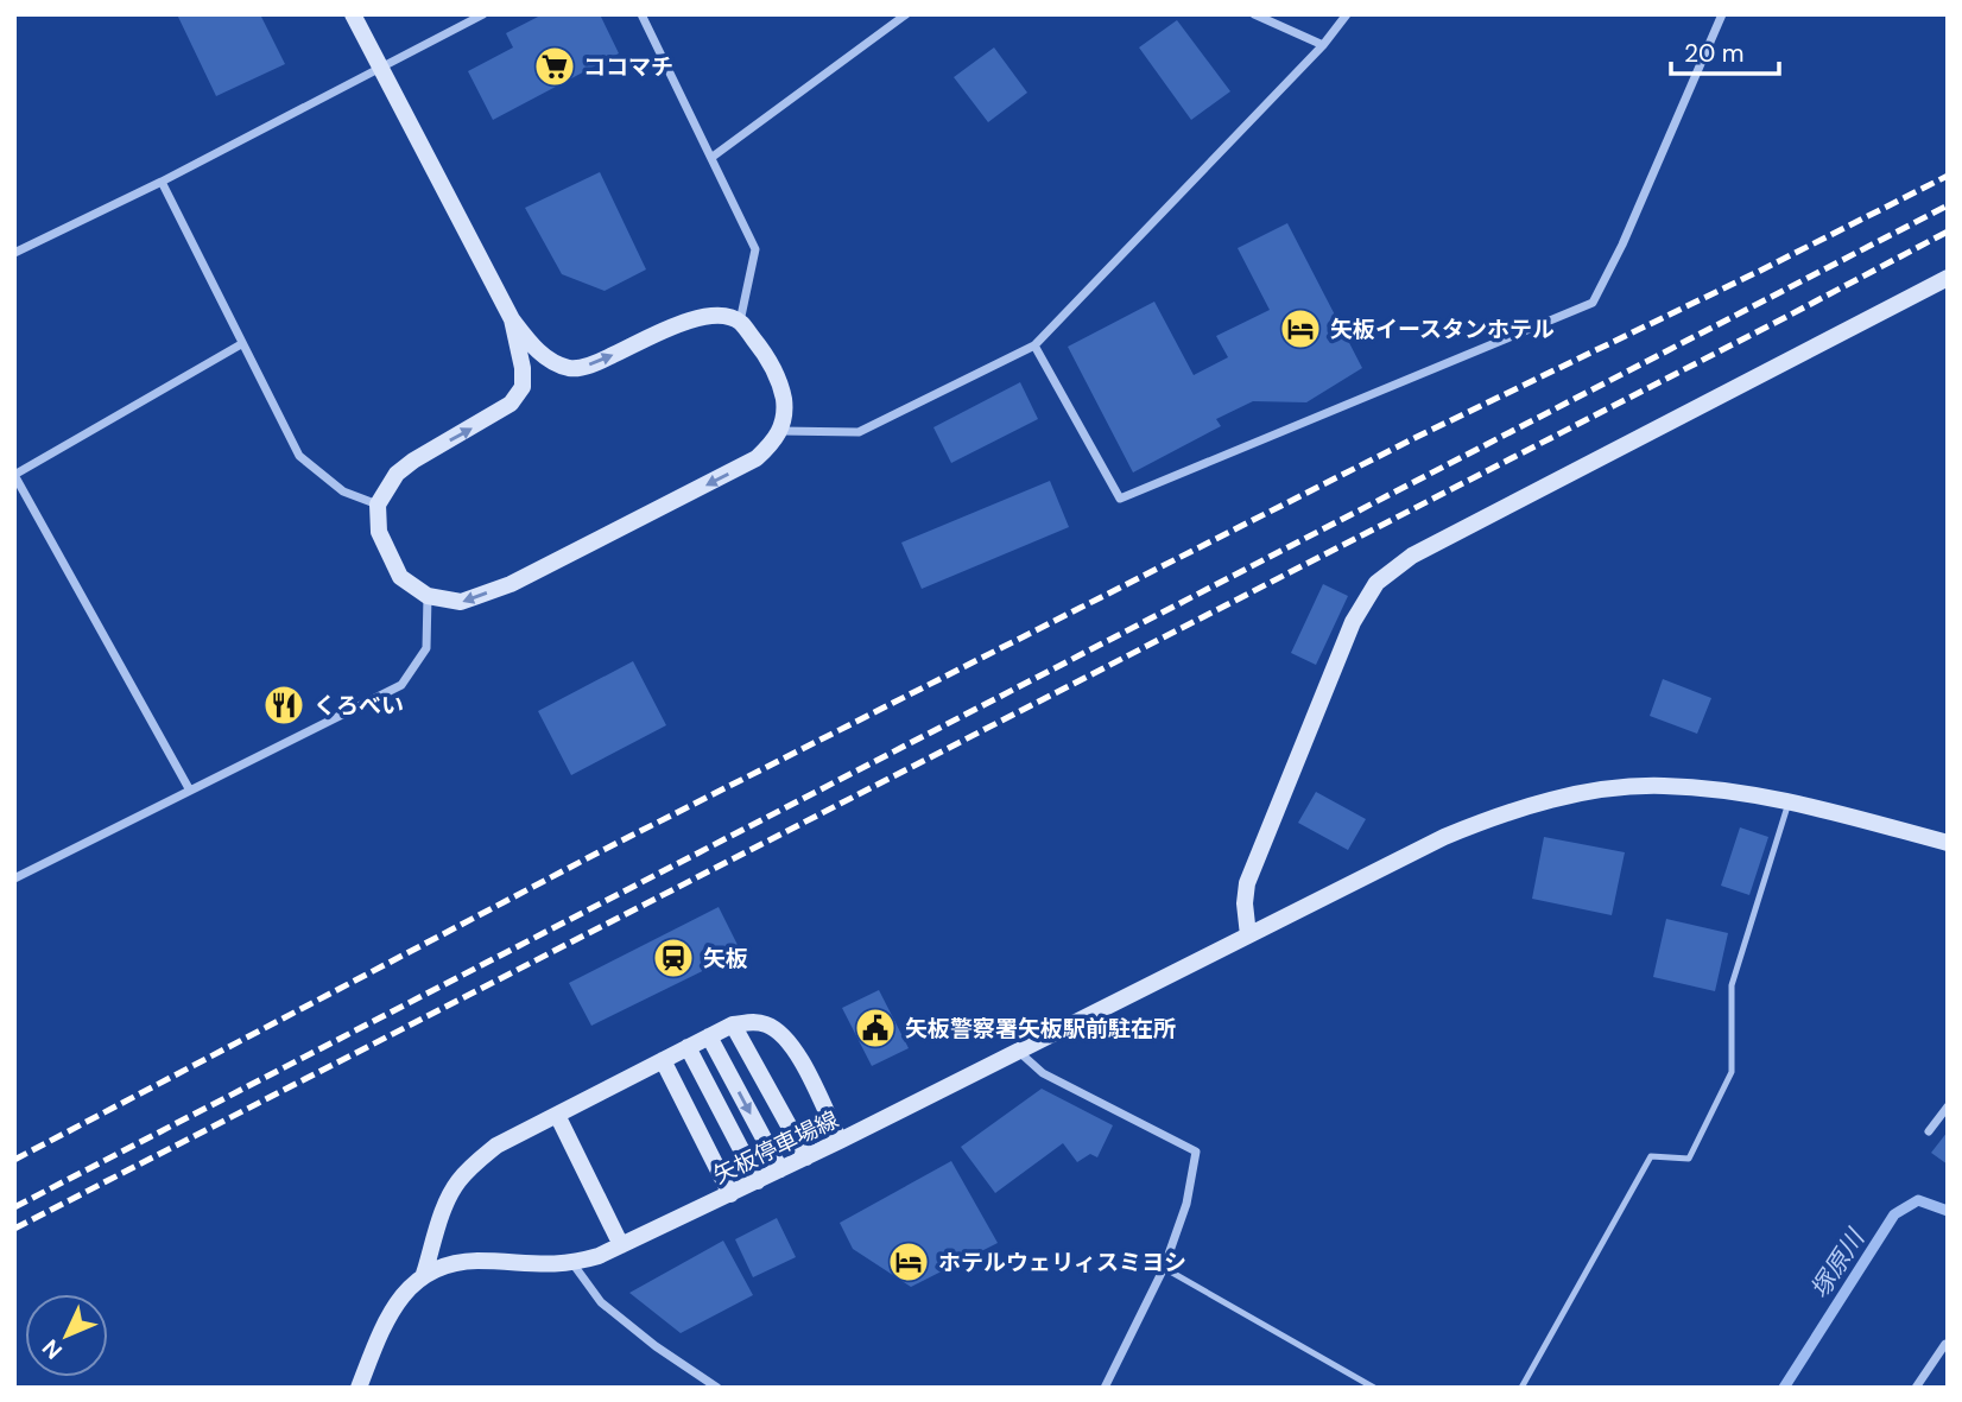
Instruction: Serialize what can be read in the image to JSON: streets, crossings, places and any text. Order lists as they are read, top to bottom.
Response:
{
  "streets": {
    "street": ["矢板停車場線"]
  },
  "water": ["塚原川"],
  "places": {
    "supermarket": ["ココマチ"],
    "hotel": ["矢板イースタンホテル", "ホテルウェリィスミヨシ"],
    "restaurant": ["くろべい"],
    "station": ["矢板"],
    "public building": ["矢板警察署矢板駅前駐在所"]
  },
  "scale_bar": "20 m",
  "north": "bottom left"
}
